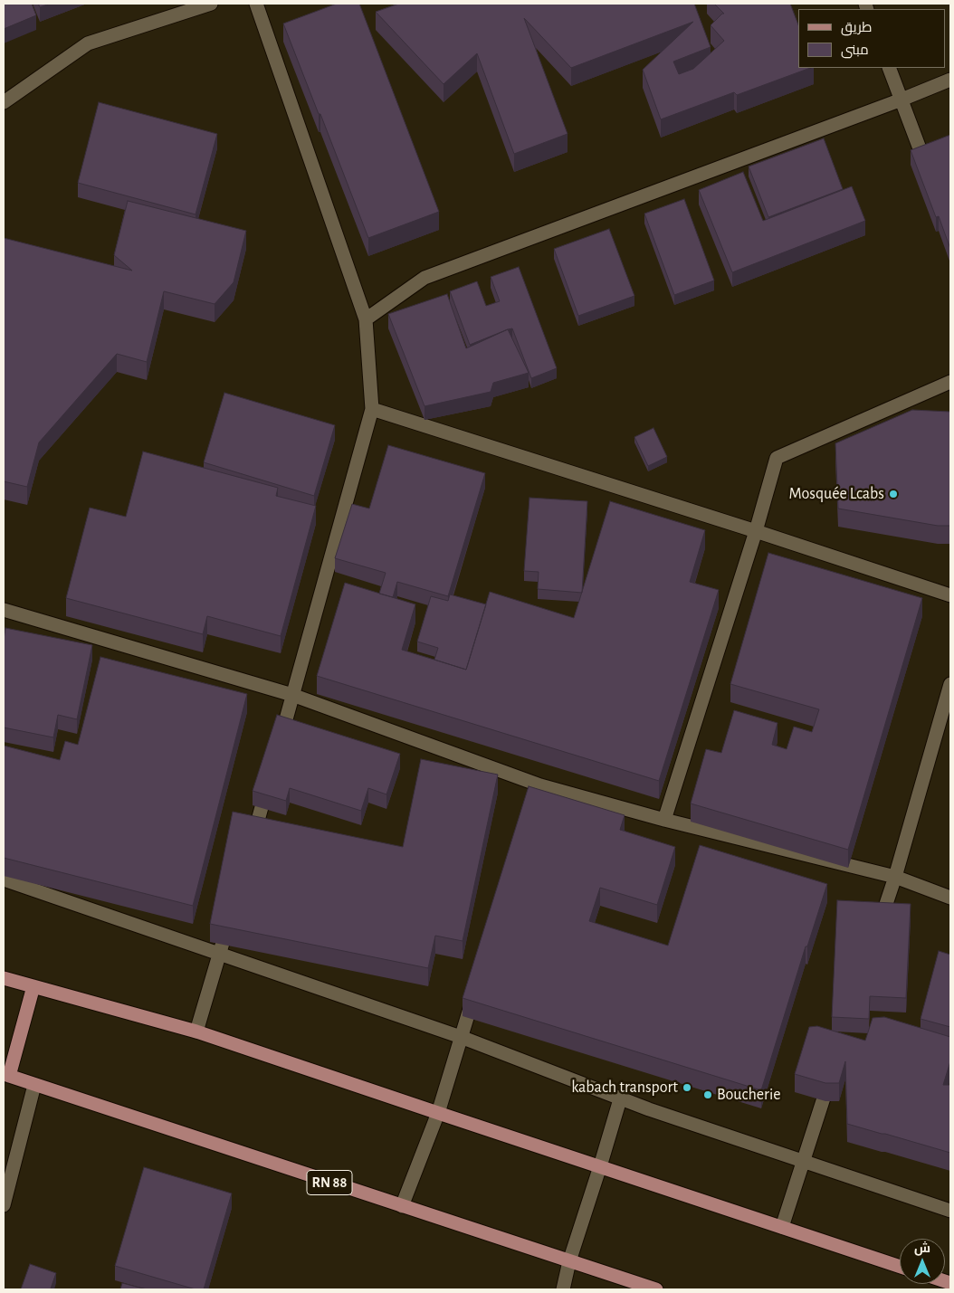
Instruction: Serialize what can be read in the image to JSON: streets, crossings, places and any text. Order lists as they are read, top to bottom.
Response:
{
  "streets": {
    "main road": ["RN 88"]
  },
  "places": ["Mosquée Lcabs", "kabach transport", "Boucherie"],
  "legend": ["طريق", "مبنى"],
  "north": "top"
}
